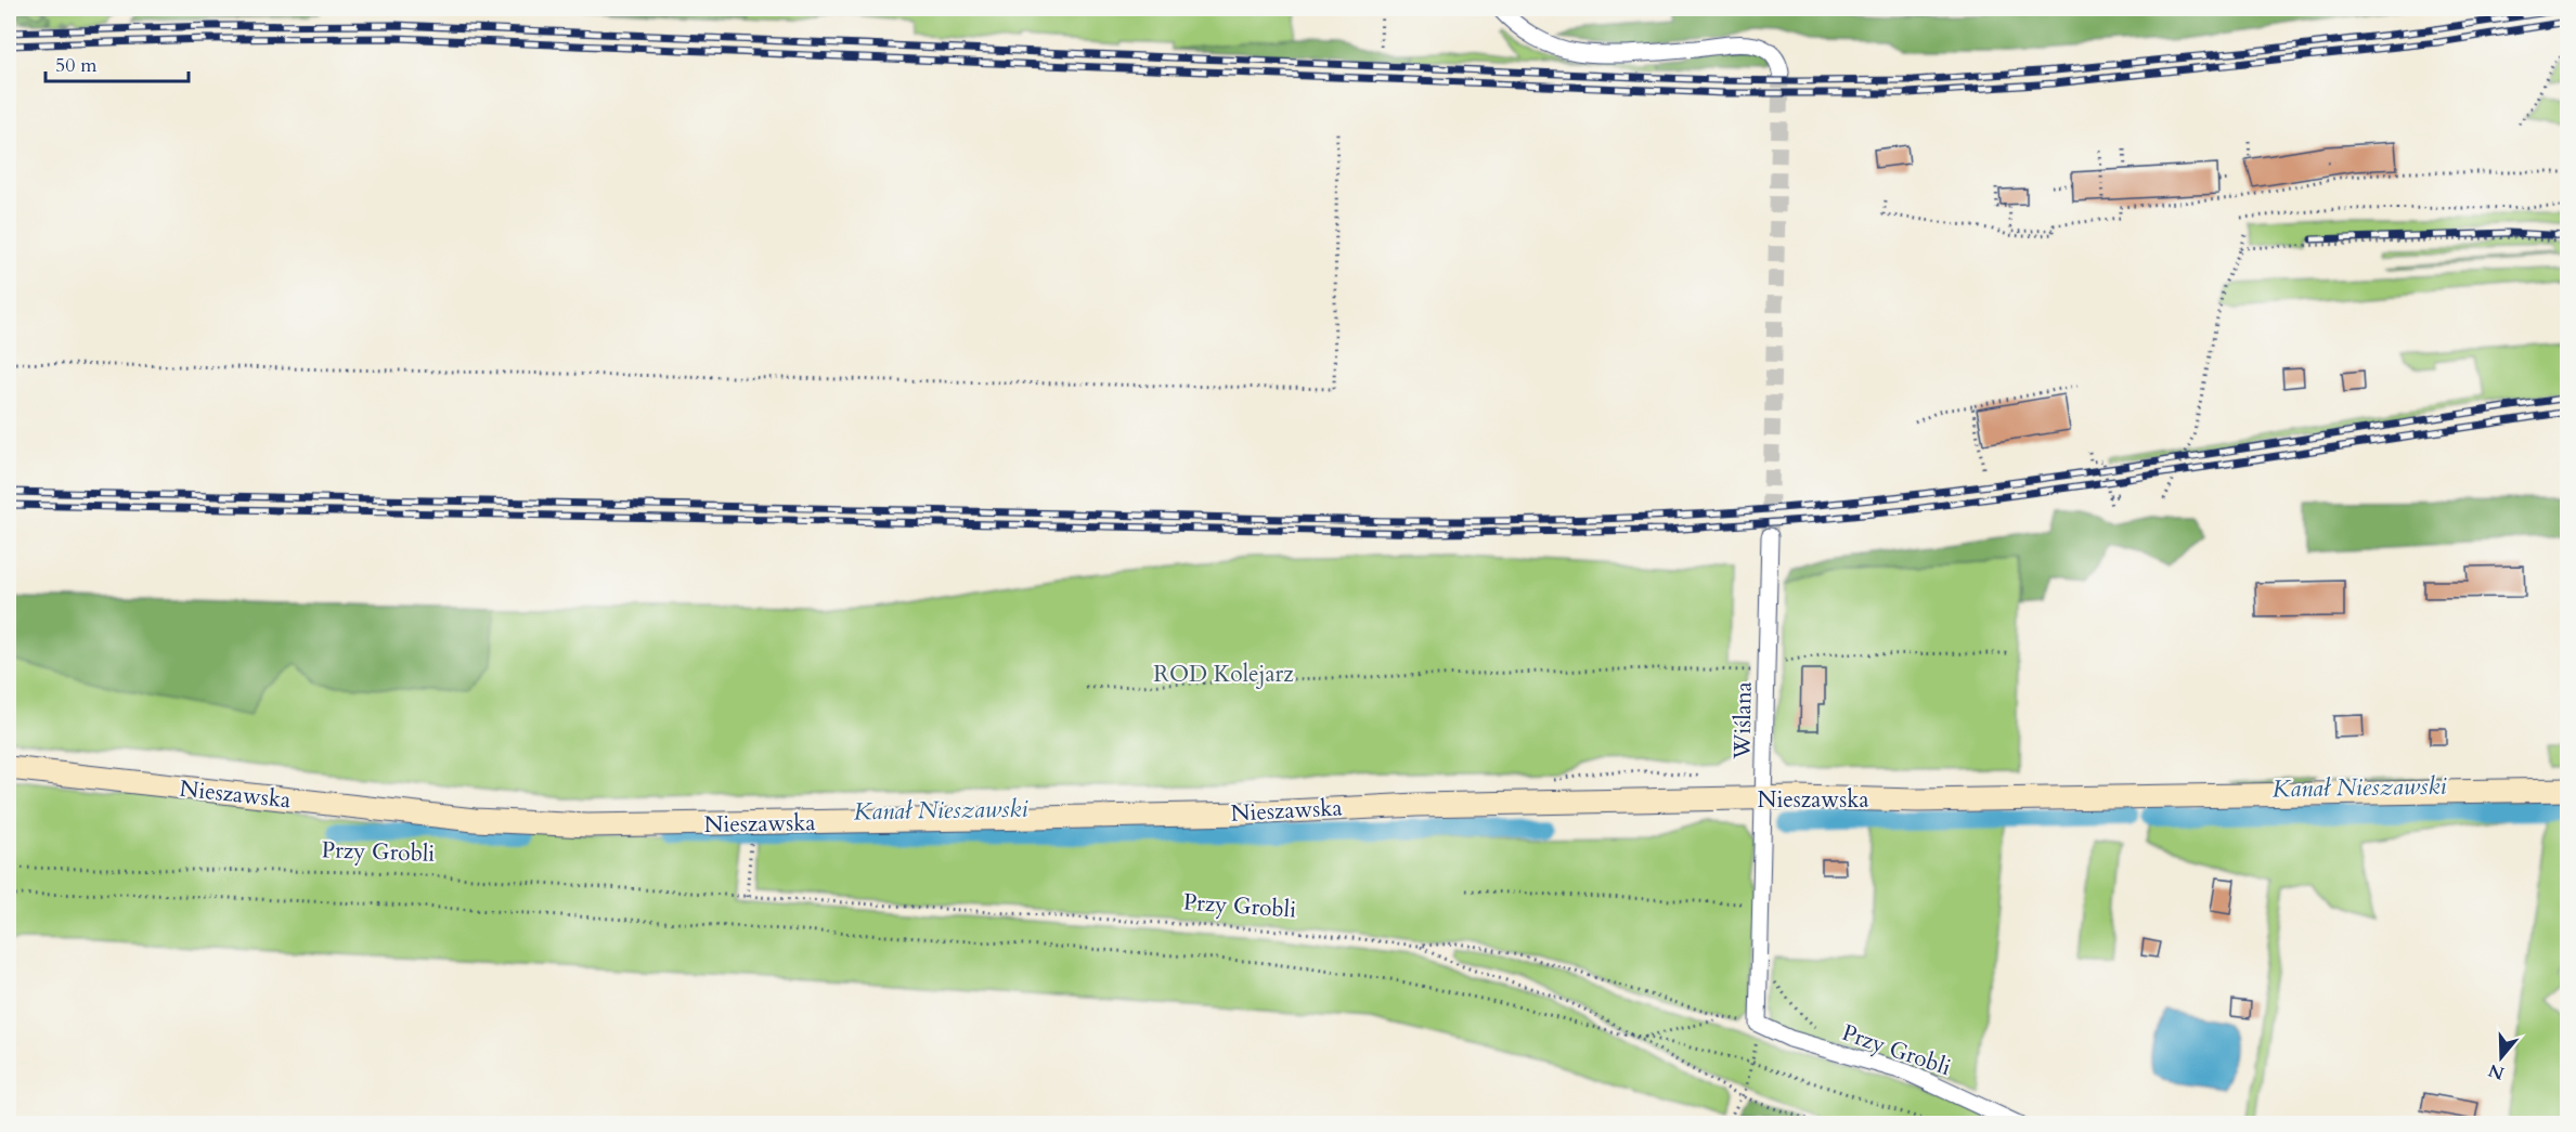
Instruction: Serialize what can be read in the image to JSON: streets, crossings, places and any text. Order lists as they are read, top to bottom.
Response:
{
  "streets": {
    "main road": ["Nieszawska"],
    "street": ["Wiślana", "Przy Grobli"]
  },
  "crossings": [
    ["Wiślana", "Nieszawska"],
    ["Wiślana", "Przy Grobli"]
  ],
  "water": ["Kanał Nieszawski"],
  "parks": ["ROD Kolejarz"],
  "scale_bar": "50 m",
  "north": "bottom"
}
